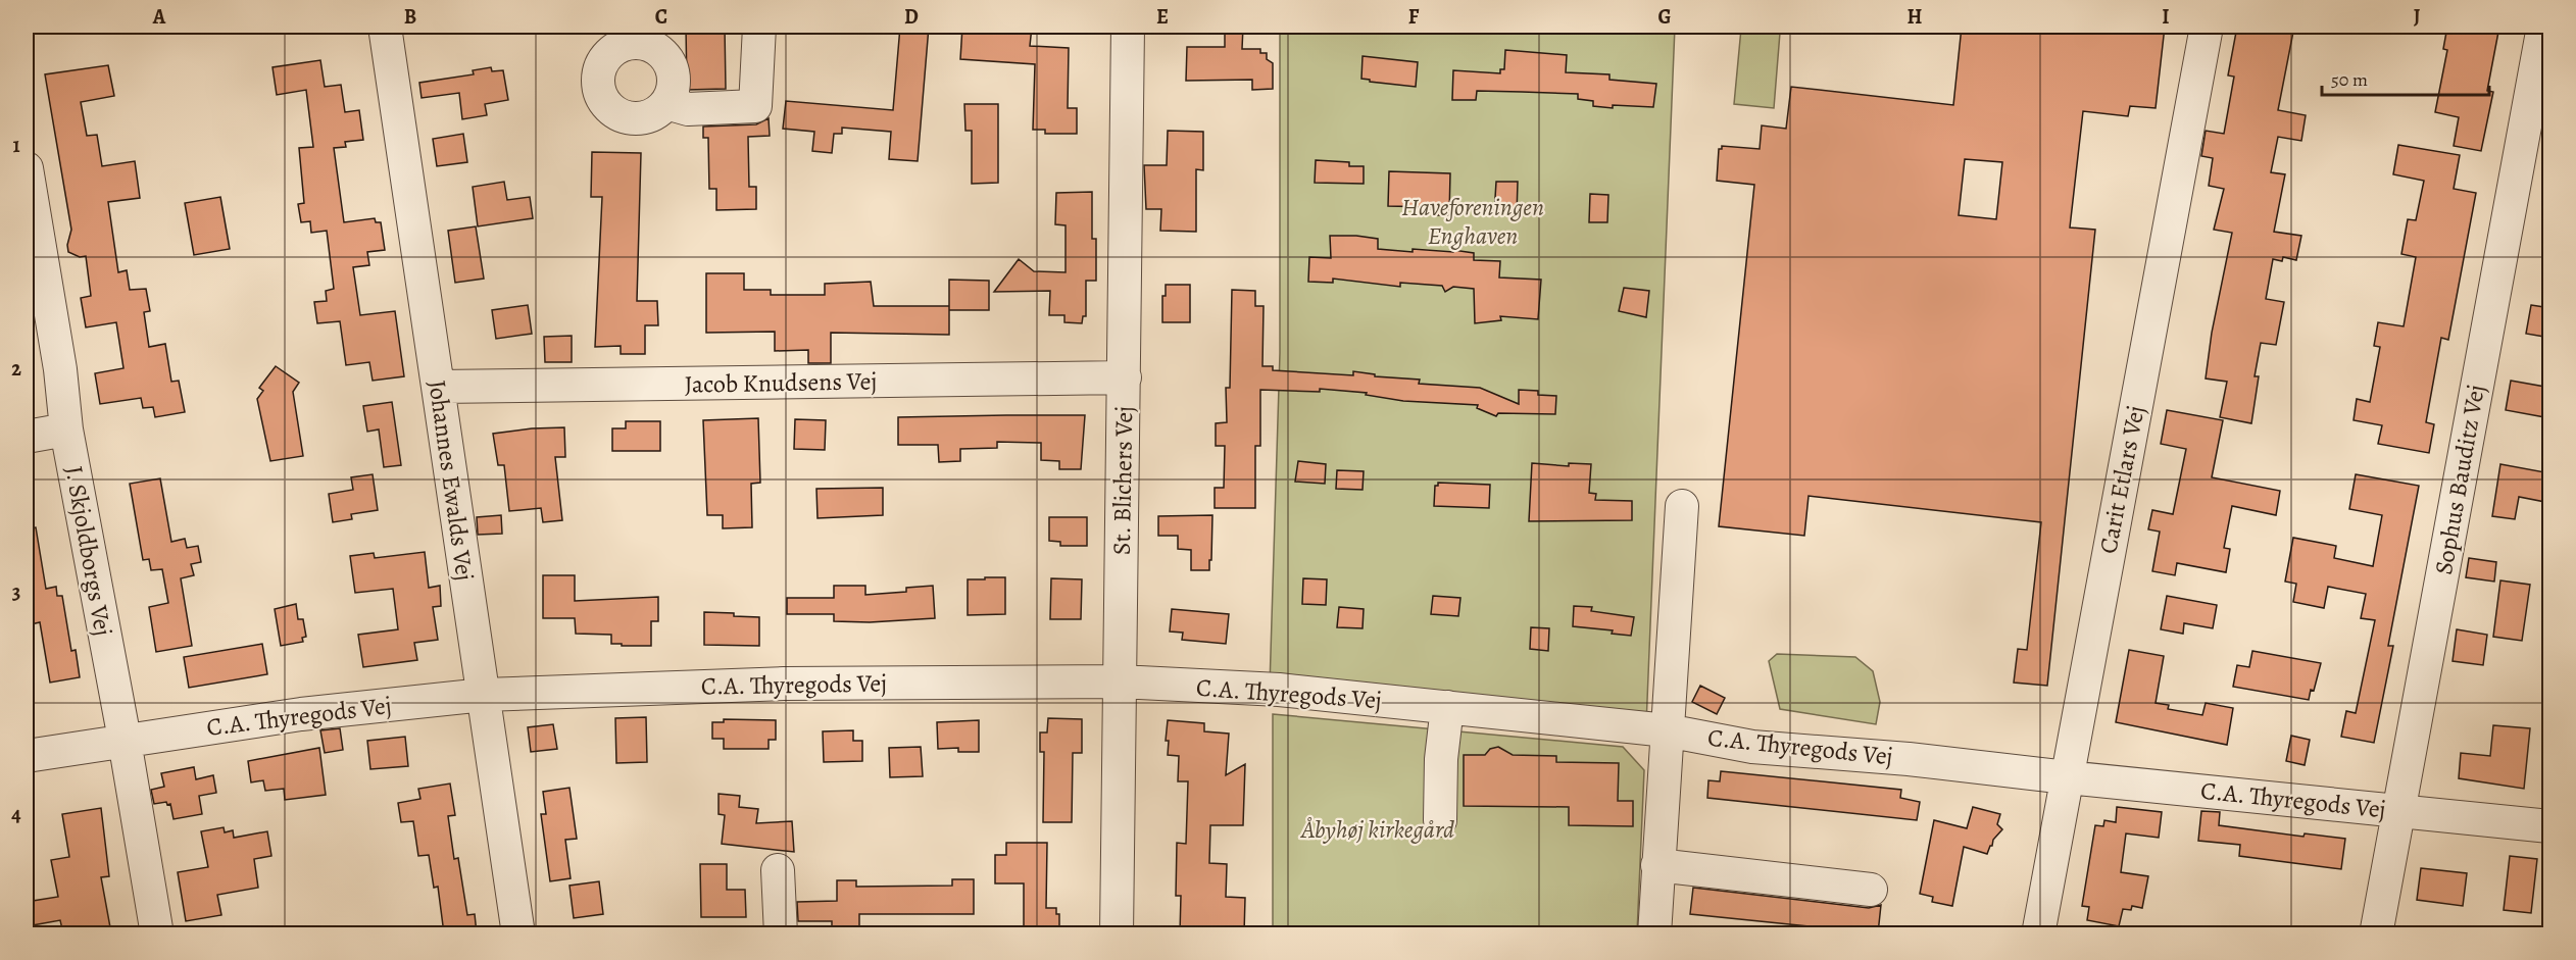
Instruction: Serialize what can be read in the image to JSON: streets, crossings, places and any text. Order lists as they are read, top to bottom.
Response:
{
  "streets": {
    "street": [
      "Jacob Knudsens Vej",
      "Carit Etlars Vej",
      "Sophus Bauditz Vej",
      "Johannes Ewalds Vej",
      "St. Blichers Vej",
      "J. Skjoldborgs Vej",
      "C.A. Thyregods Vej"
    ]
  },
  "crossings": [
    ["Jacob Knudsens Vej", "Johannes Ewalds Vej"],
    ["Jacob Knudsens Vej", "St. Blichers Vej"],
    ["Carit Etlars Vej", "C.A. Thyregods Vej"],
    ["Sophus Bauditz Vej", "C.A. Thyregods Vej"],
    ["Johannes Ewalds Vej", "C.A. Thyregods Vej"],
    ["St. Blichers Vej", "C.A. Thyregods Vej"],
    ["J. Skjoldborgs Vej", "C.A. Thyregods Vej"]
  ],
  "parks": ["Haveforeningen Enghaven", "Åbyhøj kirkegård"],
  "scale_bar": "50 m",
  "grid": {
    "columns": [
      "A",
      "B",
      "C",
      "D",
      "E",
      "F",
      "G",
      "H",
      "I",
      "J"
    ],
    "rows": [
      "1",
      "2",
      "3",
      "4"
    ]
  }
}
